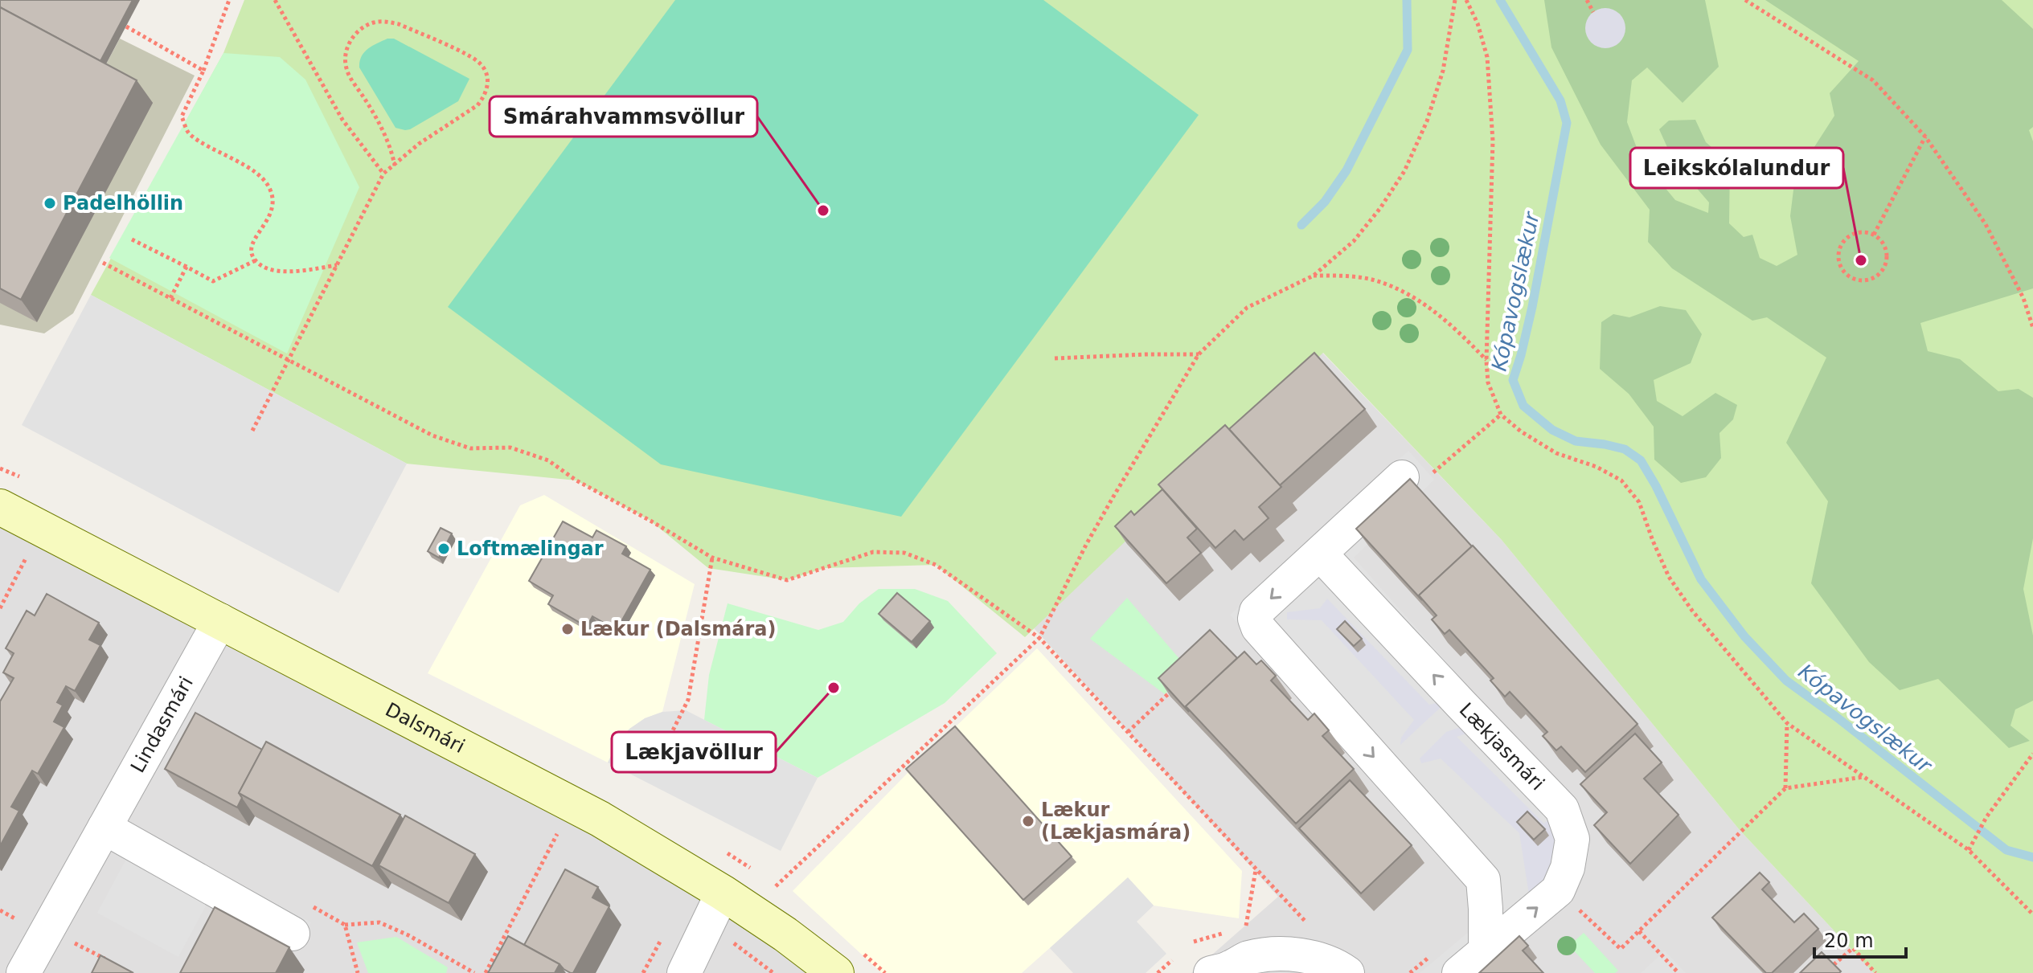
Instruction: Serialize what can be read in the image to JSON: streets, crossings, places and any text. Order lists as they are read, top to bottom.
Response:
{
  "streets": {
    "street": ["Lindasmári", "Dalsmári", "Lækjasmári"]
  },
  "crossings": [
    ["Lindasmári", "Dalsmári"]
  ],
  "one_way": ["Lækjasmári"],
  "water": ["Kópavogslækur"],
  "places": [
    "Padelhöllin",
    "Smárahvammsvöllur",
    "Leikskólalundur",
    "Loftmælingar",
    "Lækur (Dalsmára)",
    "Lækjavöllur",
    "Lækur (Lækjasmára)"
  ],
  "scale_bar": "20 m"
}
